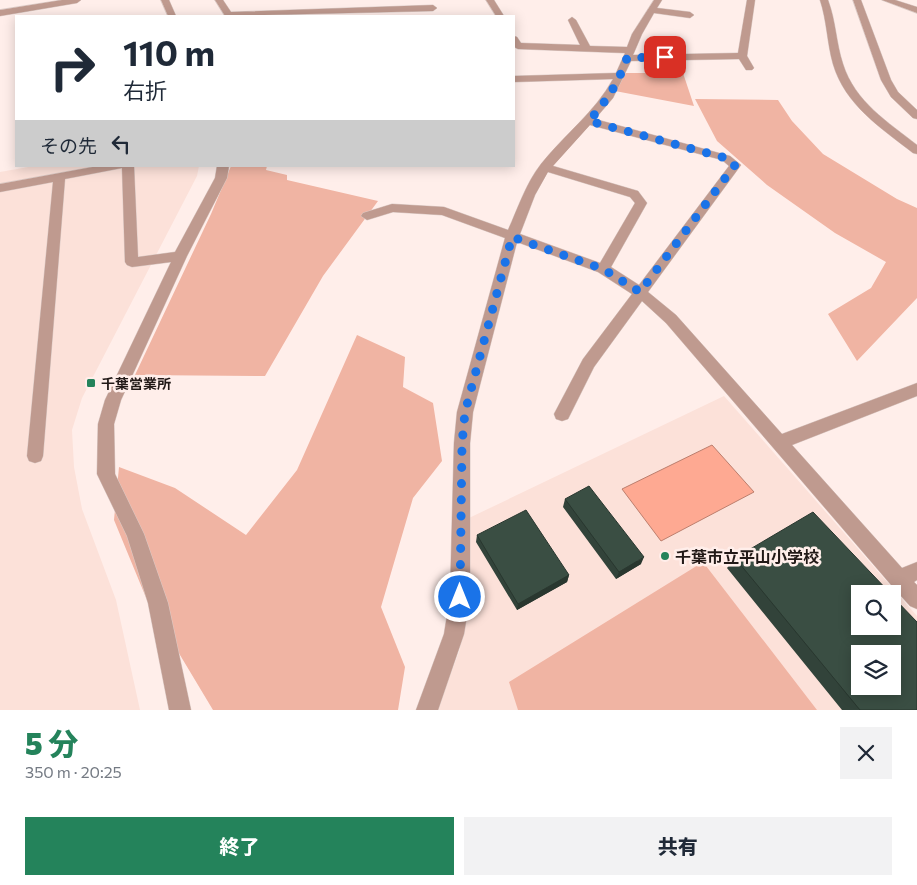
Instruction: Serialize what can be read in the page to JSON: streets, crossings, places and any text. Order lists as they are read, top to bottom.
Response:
{
  "places": {
    "transit": ["千葉営業所"],
    "other": ["千葉市立平山小学校"]
  },
  "page": {
    "turn": ["110 m", "右折"],
    "then": "その先",
    "heading": ["5 分", "350 m · 20:25"],
    "buttons": ["終了", "共有"]
  }
}
